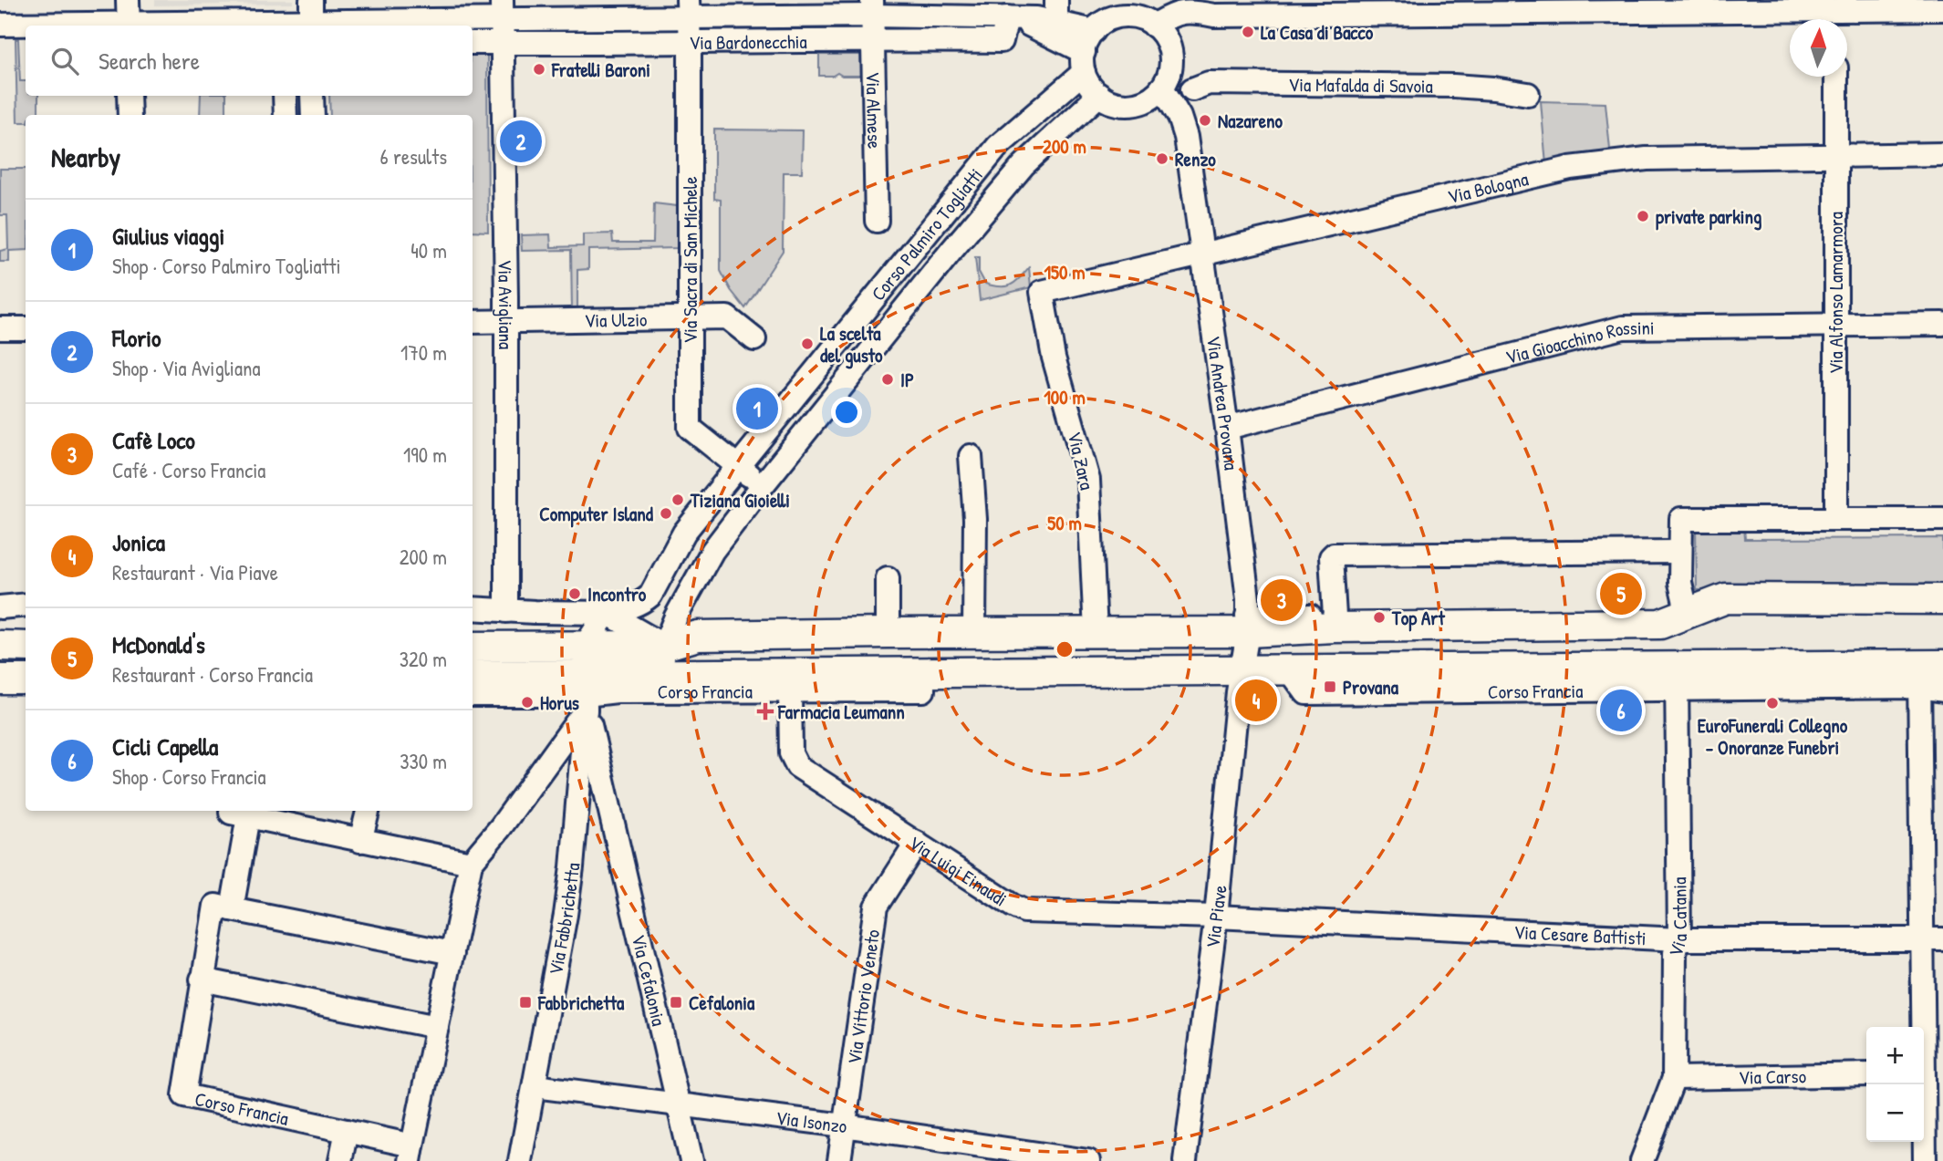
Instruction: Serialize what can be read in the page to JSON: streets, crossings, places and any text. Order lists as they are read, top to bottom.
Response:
{
  "streets": {
    "main road": ["Corso Francia"],
    "street": [
      "Via Bardonecchia",
      "Via Mafalda di Savoia",
      "Via Almese",
      "Via Bologna",
      "Corso Palmiro Togliatti",
      "Via Sacra di San Michele",
      "Via Alfonso Lamarmora",
      "Via Avigliana",
      "Via Ulzio",
      "Via Gioacchino Rossini",
      "Via Andrea Provana",
      "Via Zara",
      "Via Luigi Einaudi",
      "Via Piave",
      "Via Catania",
      "Via Fabbrichetta",
      "Via Cesare Battisti",
      "Via Cefalonia",
      "Via Vittorio Veneto",
      "Via Carso",
      "Via Isonzo"
    ]
  },
  "crossings": [
    ["Via Bardonecchia", "Via Almese"],
    ["Via Bardonecchia", "Corso Palmiro Togliatti"],
    ["Via Bardonecchia", "Via Sacra di San Michele"],
    ["Via Bardonecchia", "Via Avigliana"],
    ["Via Bardonecchia", "Via Andrea Provana"],
    ["Via Mafalda di Savoia", "Via Andrea Provana"],
    ["Via Bologna", "Via Alfonso Lamarmora"],
    ["Via Bologna", "Via Andrea Provana"],
    ["Via Bologna", "Via Zara"],
    ["Corso Palmiro Togliatti", "Via Sacra di San Michele"],
    ["Corso Palmiro Togliatti", "Via Andrea Provana"],
    ["Corso Palmiro Togliatti", "Corso Francia"],
    ["Via Sacra di San Michele", "Via Ulzio"],
    ["Via Alfonso Lamarmora", "Via Gioacchino Rossini"],
    ["Via Avigliana", "Via Ulzio"],
    ["Via Gioacchino Rossini", "Via Andrea Provana"],
    ["Via Andrea Provana", "Corso Francia"],
    ["Via Andrea Provana", "Via Piave"],
    ["Corso Francia", "Via Luigi Einaudi"],
    ["Corso Francia", "Via Piave"],
    ["Corso Francia", "Via Catania"],
    ["Corso Francia", "Via Fabbrichetta"],
    ["Corso Francia", "Via Cefalonia"],
    ["Via Luigi Einaudi", "Via Piave"],
    ["Via Luigi Einaudi", "Via Cesare Battisti"],
    ["Via Luigi Einaudi", "Via Vittorio Veneto"],
    ["Via Piave", "Via Cesare Battisti"],
    ["Via Catania", "Via Cesare Battisti"],
    ["Via Catania", "Via Carso"],
    ["Via Fabbrichetta", "Via Cefalonia"],
    ["Via Fabbrichetta", "Via Isonzo"],
    ["Via Cefalonia", "Via Isonzo"],
    ["Via Vittorio Veneto", "Via Isonzo"]
  ],
  "places": {
    "other": [
      "La Casa di Bacco",
      "Fratelli Baroni",
      "Nazareno",
      "Renzo",
      "private parking",
      "La scelta del gusto",
      "IP",
      "Tiziana Gioielli",
      "Computer Island",
      "Incontro",
      "Top Art",
      "Horus",
      "EuroFunerali Collegno - Onoranze Funebri"
    ],
    "transit": ["Provana", "Fabbrichetta", "Cefalonia"],
    "health": ["Farmacia Leumann"]
  },
  "north": "top",
  "page": {
    "search": "Search here",
    "heading": ["Nearby", "6 results"],
    "pins": [
      "2",
      "1",
      "5",
      "3",
      "4",
      "6"
    ],
    "list": [
      {
        "mark": "1",
        "name": "Giulius viaggi",
        "note": "Shop · Corso Palmiro Togliatti",
        "value": "40 m"
      },
      {
        "mark": "2",
        "name": "Florio",
        "note": "Shop · Via Avigliana",
        "value": "170 m"
      },
      {
        "mark": "3",
        "name": "Cafè Loco",
        "note": "Café · Corso Francia",
        "value": "190 m"
      },
      {
        "mark": "4",
        "name": "Jonica",
        "note": "Restaurant · Via Piave",
        "value": "200 m"
      },
      {
        "mark": "5",
        "name": "McDonald's",
        "note": "Restaurant · Corso Francia",
        "value": "320 m"
      },
      {
        "mark": "6",
        "name": "Cicli Capella",
        "note": "Shop · Corso Francia",
        "value": "330 m"
      }
    ],
    "map_buttons": ["+", "−"]
  },
  "rings": [
    "200 m",
    "150 m",
    "100 m",
    "50 m"
  ]
}
